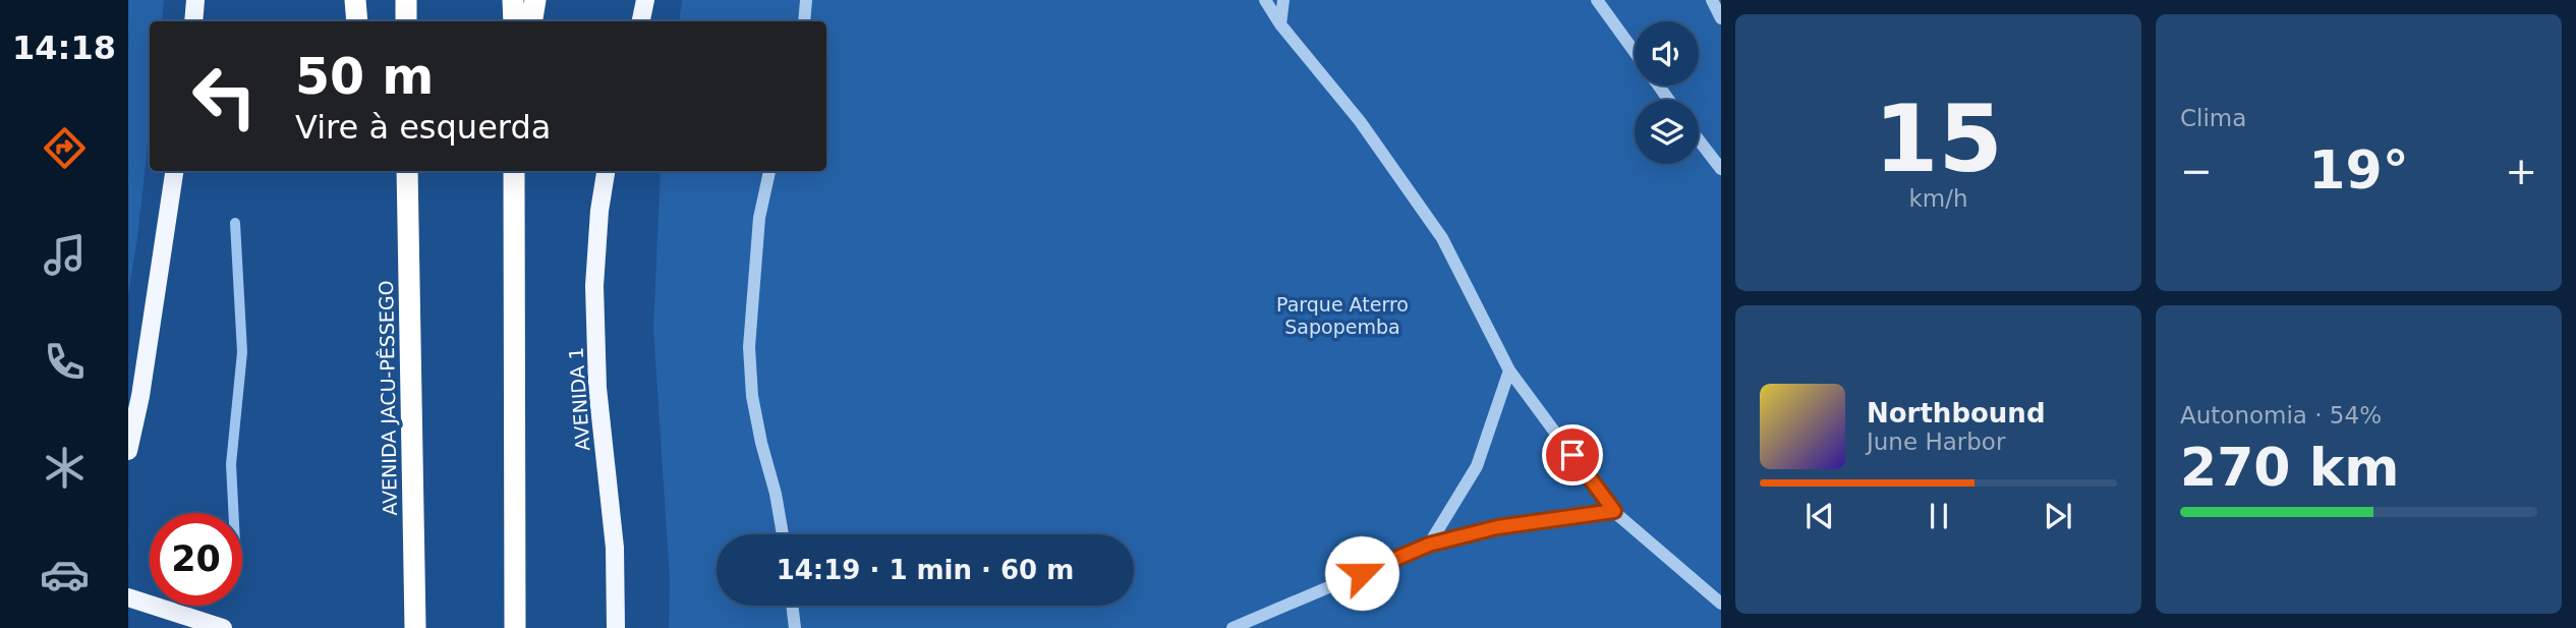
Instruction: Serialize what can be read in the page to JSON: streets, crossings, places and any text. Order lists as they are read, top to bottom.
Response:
{
  "streets": {
    "highway": ["AVENIDA JACU-PÊSSEGO"],
    "main road": ["AVENIDA 1"]
  },
  "parks": ["Parque Aterro Sapopemba"],
  "page": {
    "tabs": "14:18",
    "tile": [
      ["15", "km/h"],
      "Clima",
      ["Autonomia · 54%", "270 km"]
    ],
    "turn": ["50 m", "Vire à esquerda"],
    "heat": ["−", "19°", "+"],
    "song": ["Northbound", "June Harbor"],
    "limit": "20",
    "trip": "14:19 · 1 min · 60 m"
  }
}
